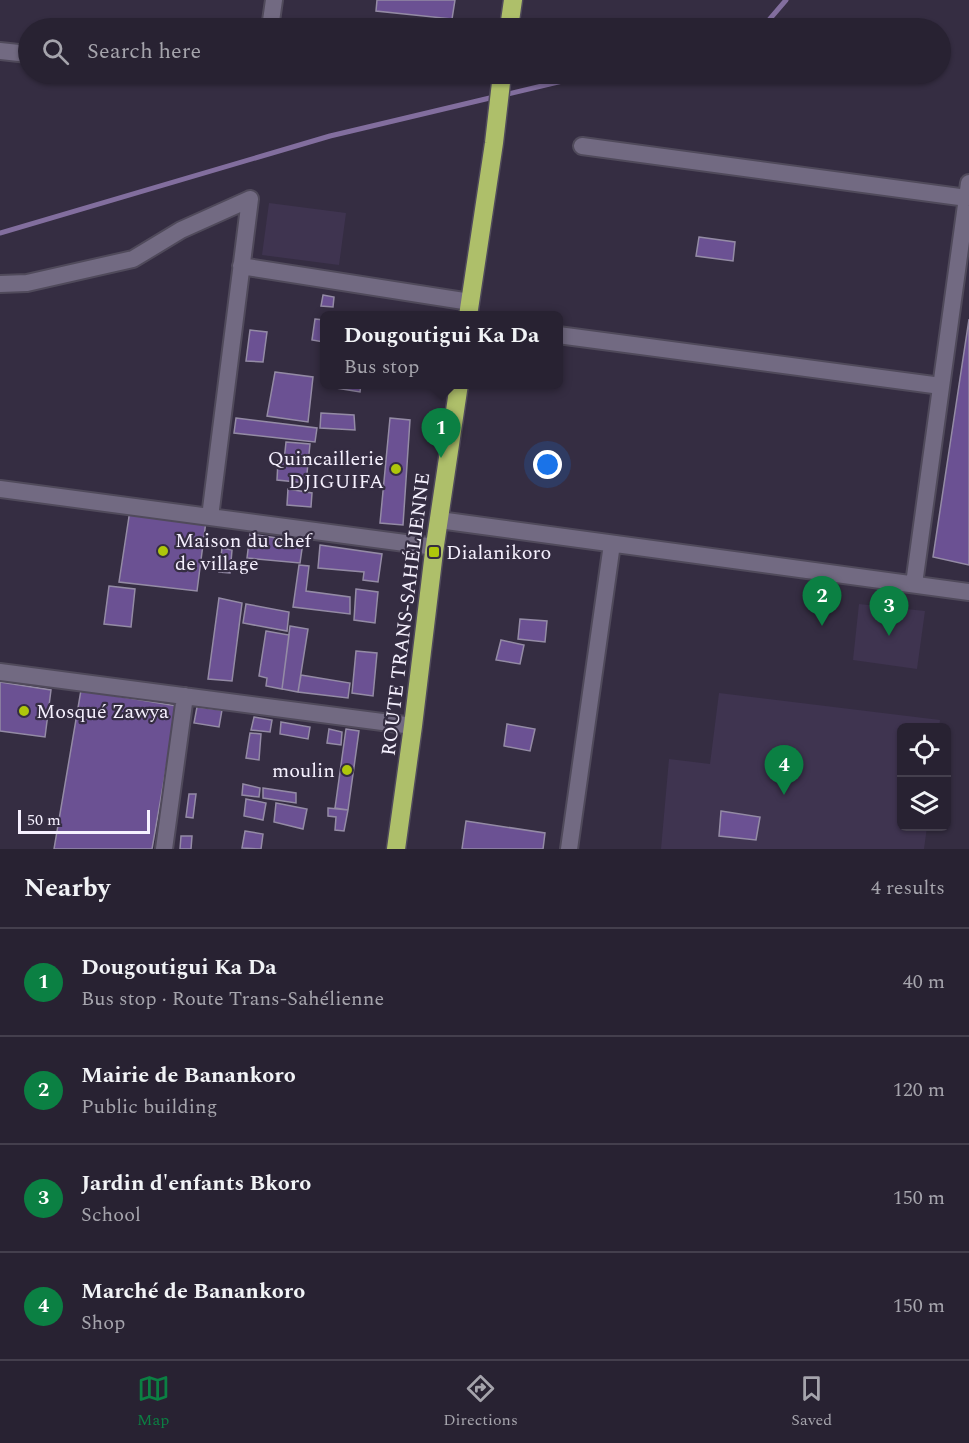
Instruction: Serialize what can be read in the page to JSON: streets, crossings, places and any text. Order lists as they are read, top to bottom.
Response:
{
  "streets": {
    "highway": ["ROUTE TRANS-SAHÉLIENNE"]
  },
  "places": {
    "other": [
      "Quincaillerie DJIGUIFA",
      "Maison du chef de village",
      "Mosqué Zawya",
      "moulin"
    ],
    "transit": ["Dialanikoro"]
  },
  "scale_bar": "50 m",
  "page": {
    "search": "Search here",
    "popup": ["Dougoutigui Ka Da", "Bus stop"],
    "pins": [
      "1",
      "2",
      "3",
      "4"
    ],
    "scale": "50 m",
    "heading": ["Nearby", "4 results"],
    "list": [
      {
        "mark": "1",
        "name": "Dougoutigui Ka Da",
        "note": "Bus stop · Route Trans-Sahélienne",
        "value": "40 m"
      },
      {
        "mark": "2",
        "name": "Mairie de Banankoro",
        "note": "Public building",
        "value": "120 m"
      },
      {
        "mark": "3",
        "name": "Jardin d'enfants Bkoro",
        "note": "School",
        "value": "150 m"
      },
      {
        "mark": "4",
        "name": "Marché de Banankoro",
        "note": "Shop",
        "value": "150 m"
      }
    ],
    "nav": ["Map", "Directions", "Saved"]
  }
}
